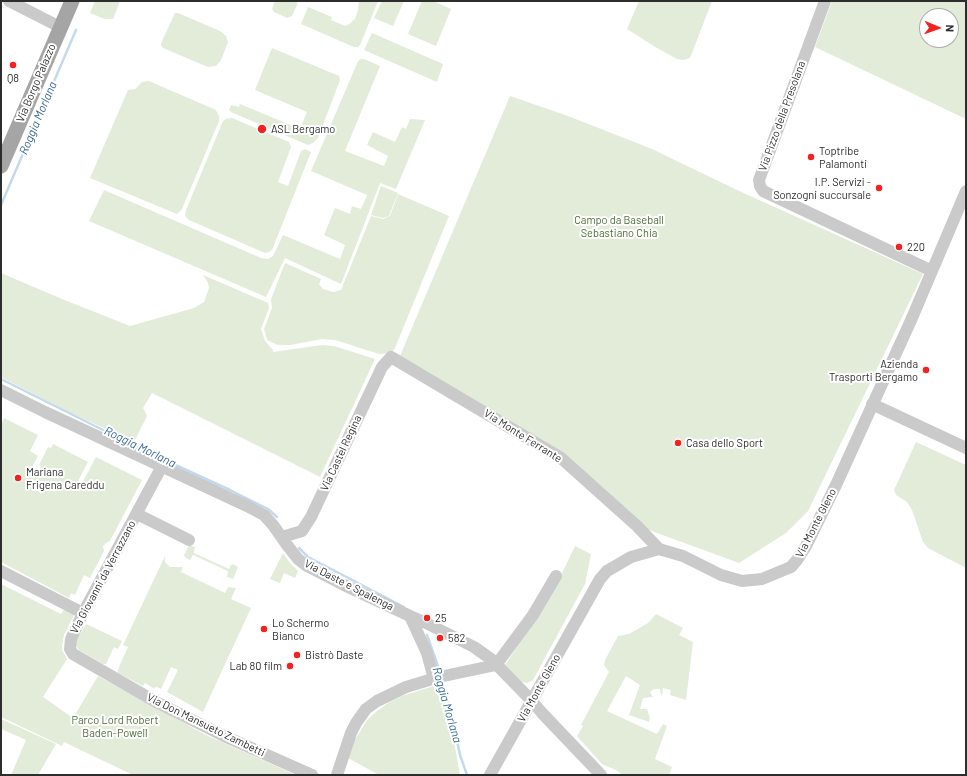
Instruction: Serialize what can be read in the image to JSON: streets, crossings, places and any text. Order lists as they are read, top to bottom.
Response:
{
  "streets": {
    "main road": ["Via Borgo Palazzo"],
    "street": [
      "Via Pizzo della Presolana",
      "Via Monte Ferrante",
      "Via Castel Regina",
      "Via Monte Gleno",
      "Via Giovanni da Verrazzano",
      "Via Daste e Spalenga",
      "Via Don Mansueto Zambetti"
    ]
  },
  "crossings": [
    ["Via Pizzo della Presolana", "Via Monte Gleno"],
    ["Via Monte Ferrante", "Via Castel Regina"],
    ["Via Monte Ferrante", "Via Monte Gleno"],
    ["Via Castel Regina", "Via Daste e Spalenga"],
    ["Via Monte Gleno", "Via Daste e Spalenga"],
    ["Via Giovanni da Verrazzano", "Via Daste e Spalenga"],
    ["Via Giovanni da Verrazzano", "Via Don Mansueto Zambetti"]
  ],
  "water": ["Roggia Morlana"],
  "parks": ["Campo da Baseball Sebastiano Chia", "Parco Lord Robert Baden-Powell"],
  "places": [
    "Q8",
    "ASL Bergamo",
    "Toptribe Palamonti",
    "I.P. Servizi - Sonzogni succursale",
    "220",
    "Azienda Trasporti Bergamo",
    "Casa dello Sport",
    "Mariana Frigena Careddu",
    "25",
    "Lo Schermo Bianco",
    "582",
    "Bistrò Daste",
    "Lab 80 film"
  ],
  "north": "right"
}
